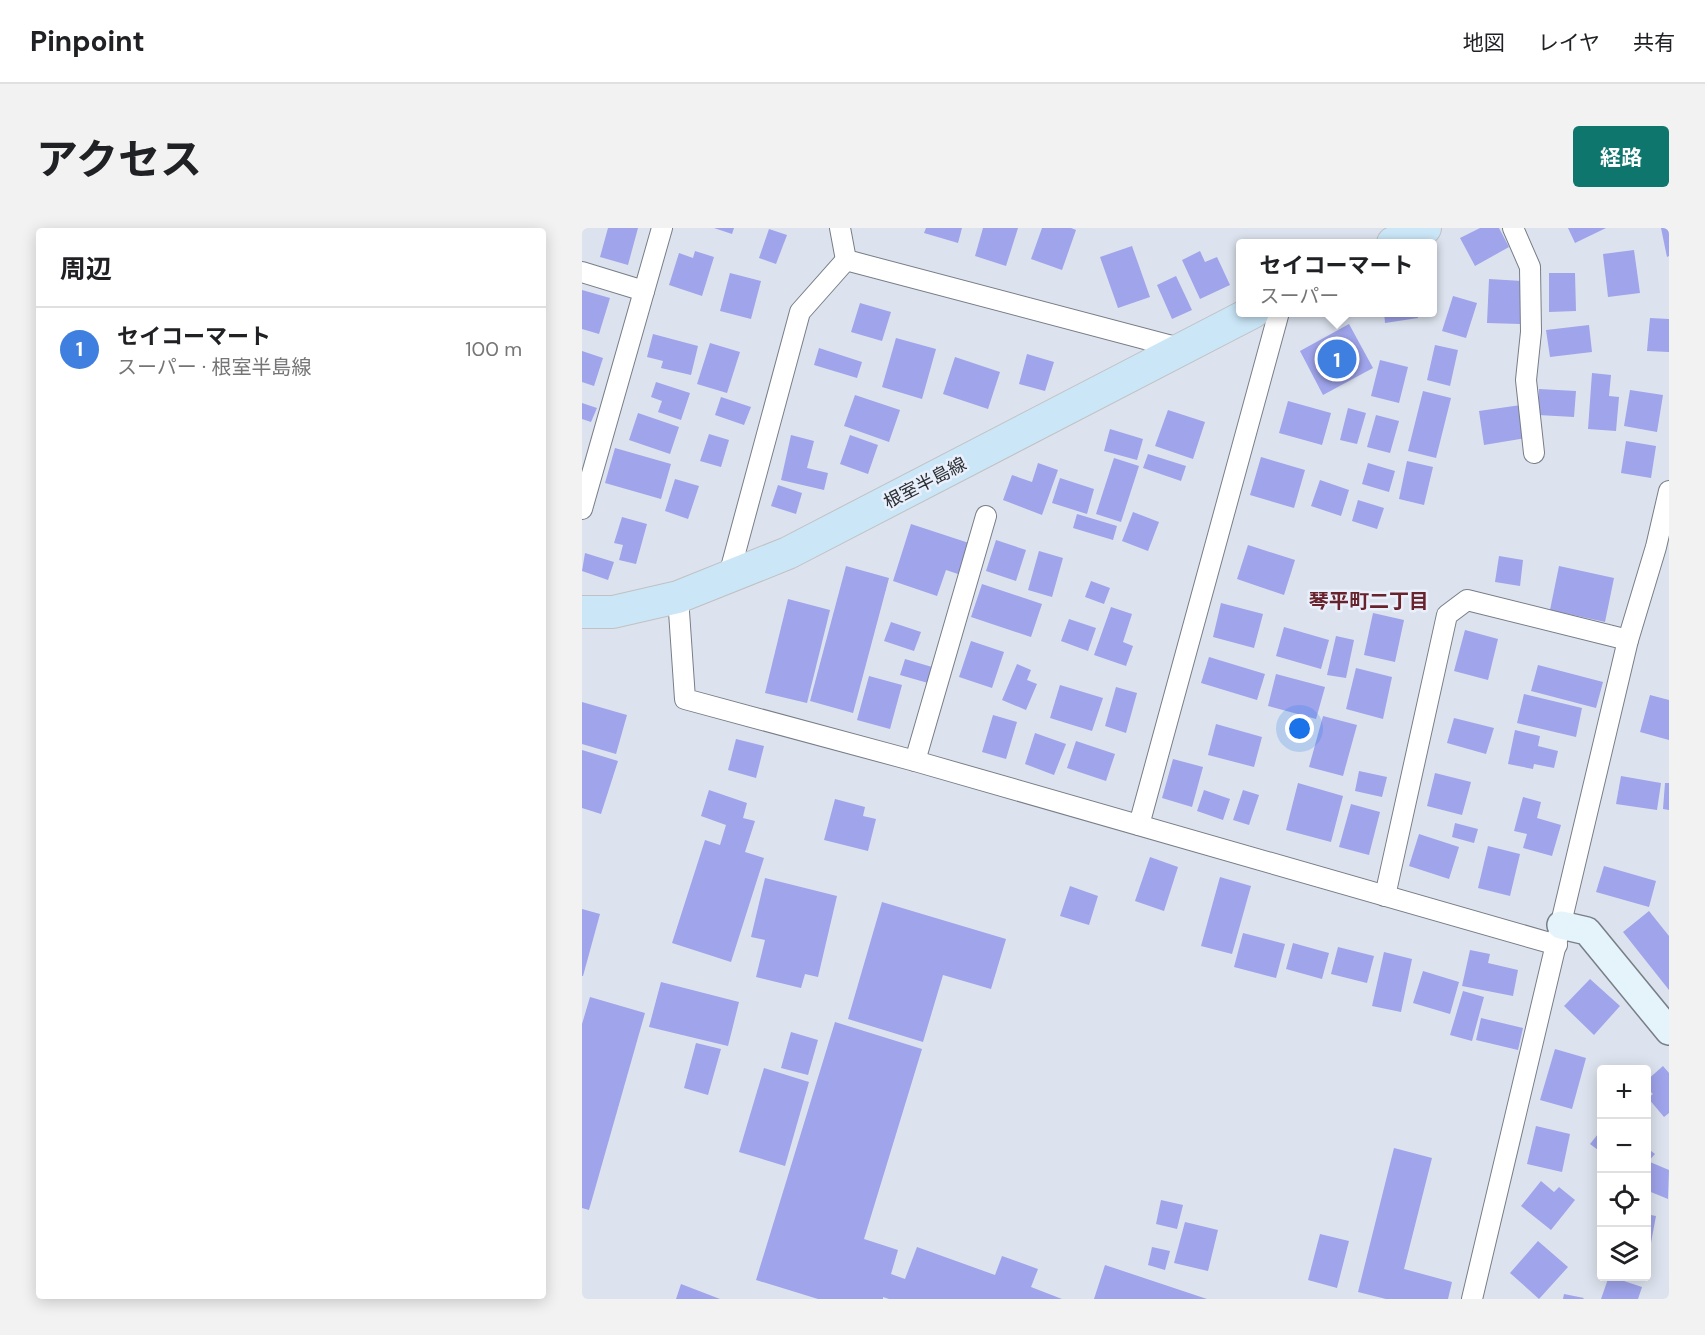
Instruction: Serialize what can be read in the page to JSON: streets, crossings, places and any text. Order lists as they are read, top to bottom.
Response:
{
  "streets": {
    "main road": ["根室半島線"]
  },
  "districts": ["琴平町二丁目"],
  "page": {
    "header": "Pinpoint",
    "nav": ["地図", "レイヤ", "共有"],
    "title": "アクセス",
    "buttons": "経路",
    "heading": "周辺",
    "popup": ["セイコーマート", "スーパー"],
    "list": [
      {
        "mark": "1",
        "name": "セイコーマート",
        "note": "スーパー · 根室半島線",
        "value": "100 m"
      }
    ],
    "pins": "1",
    "map_buttons": ["+", "−"]
  }
}
